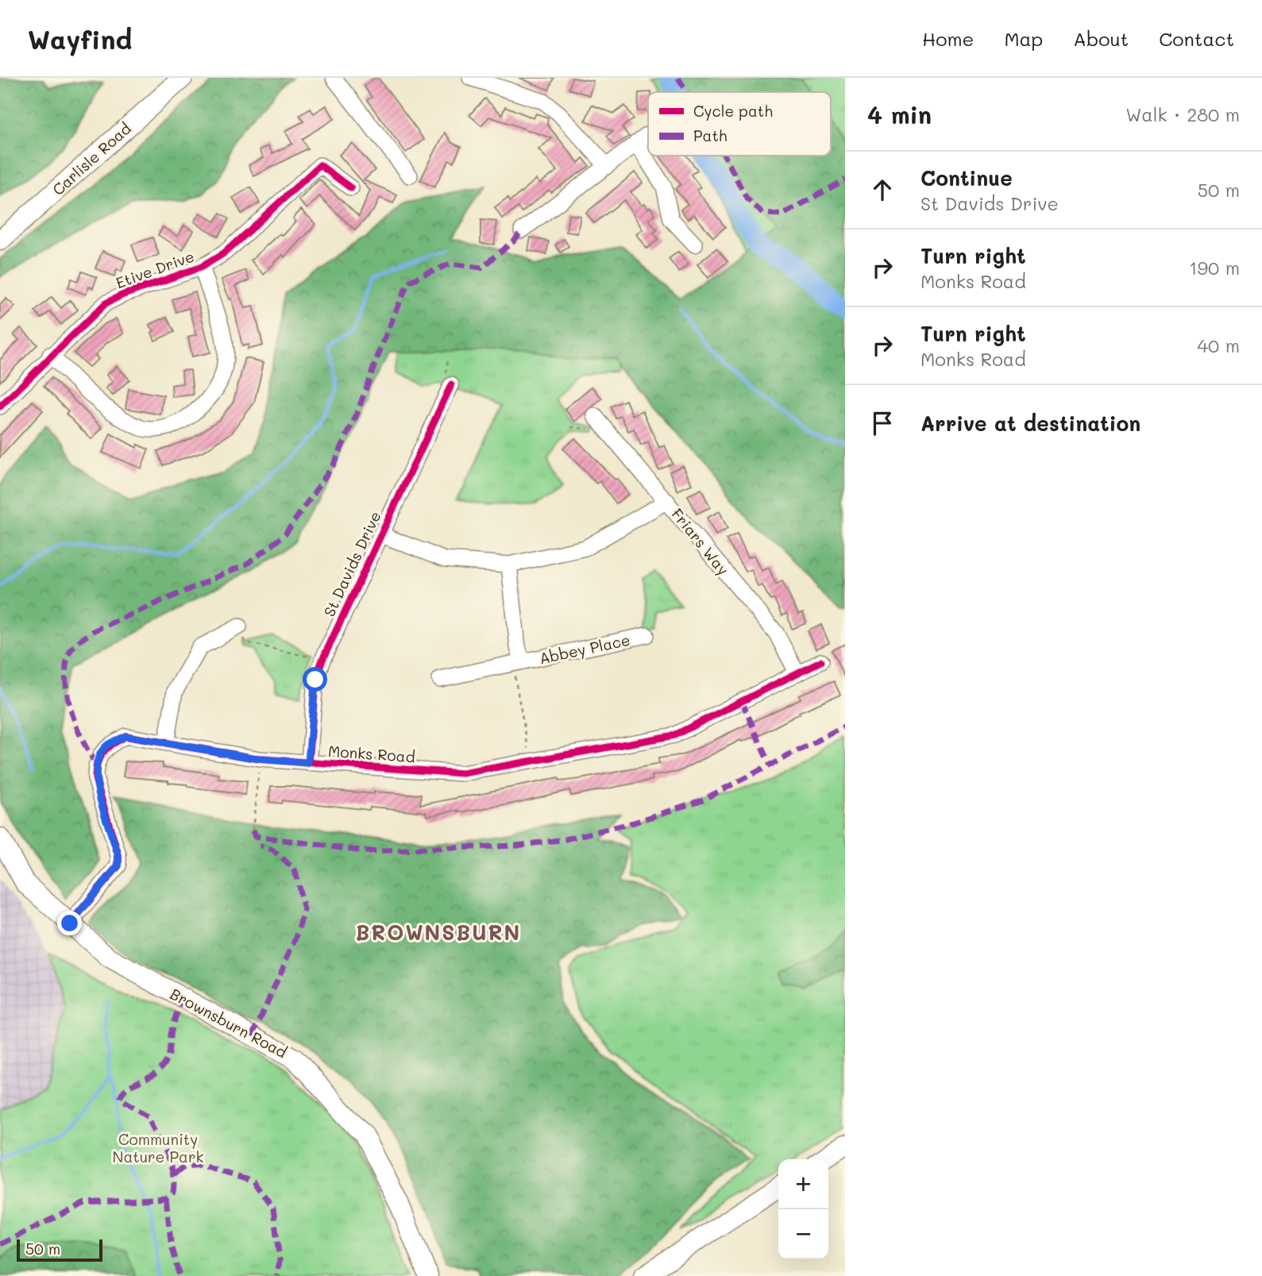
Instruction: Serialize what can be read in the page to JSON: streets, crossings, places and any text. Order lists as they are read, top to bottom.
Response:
{
  "streets": {
    "main road": ["Carlisle Road", "Brownsburn Road"],
    "street": [
      "Etive Drive",
      "Friars Way",
      "St Davids Drive",
      "Abbey Place",
      "Monks Road"
    ]
  },
  "crossings": [
    ["Friars Way", "Monks Road"],
    ["St Davids Drive", "Monks Road"],
    ["Monks Road", "Brownsburn Road"]
  ],
  "districts": ["BROWNSBURN"],
  "parks": ["Community Nature Park"],
  "legend": ["Cycle path", "Path"],
  "scale_bar": "50 m",
  "page": {
    "header": "Wayfind",
    "nav": [
      "Home",
      "Map",
      "About",
      "Contact"
    ],
    "heading": ["4 min", "Walk · 280 m"],
    "list": [
      ["Continue", "St Davids Drive", "50 m"],
      ["Turn right", "Monks Road", "190 m"],
      ["Turn right", "Monks Road", "40 m"],
      "Arrive at destination"
    ],
    "map_buttons": ["+", "−"],
    "scale": "50 m"
  }
}
